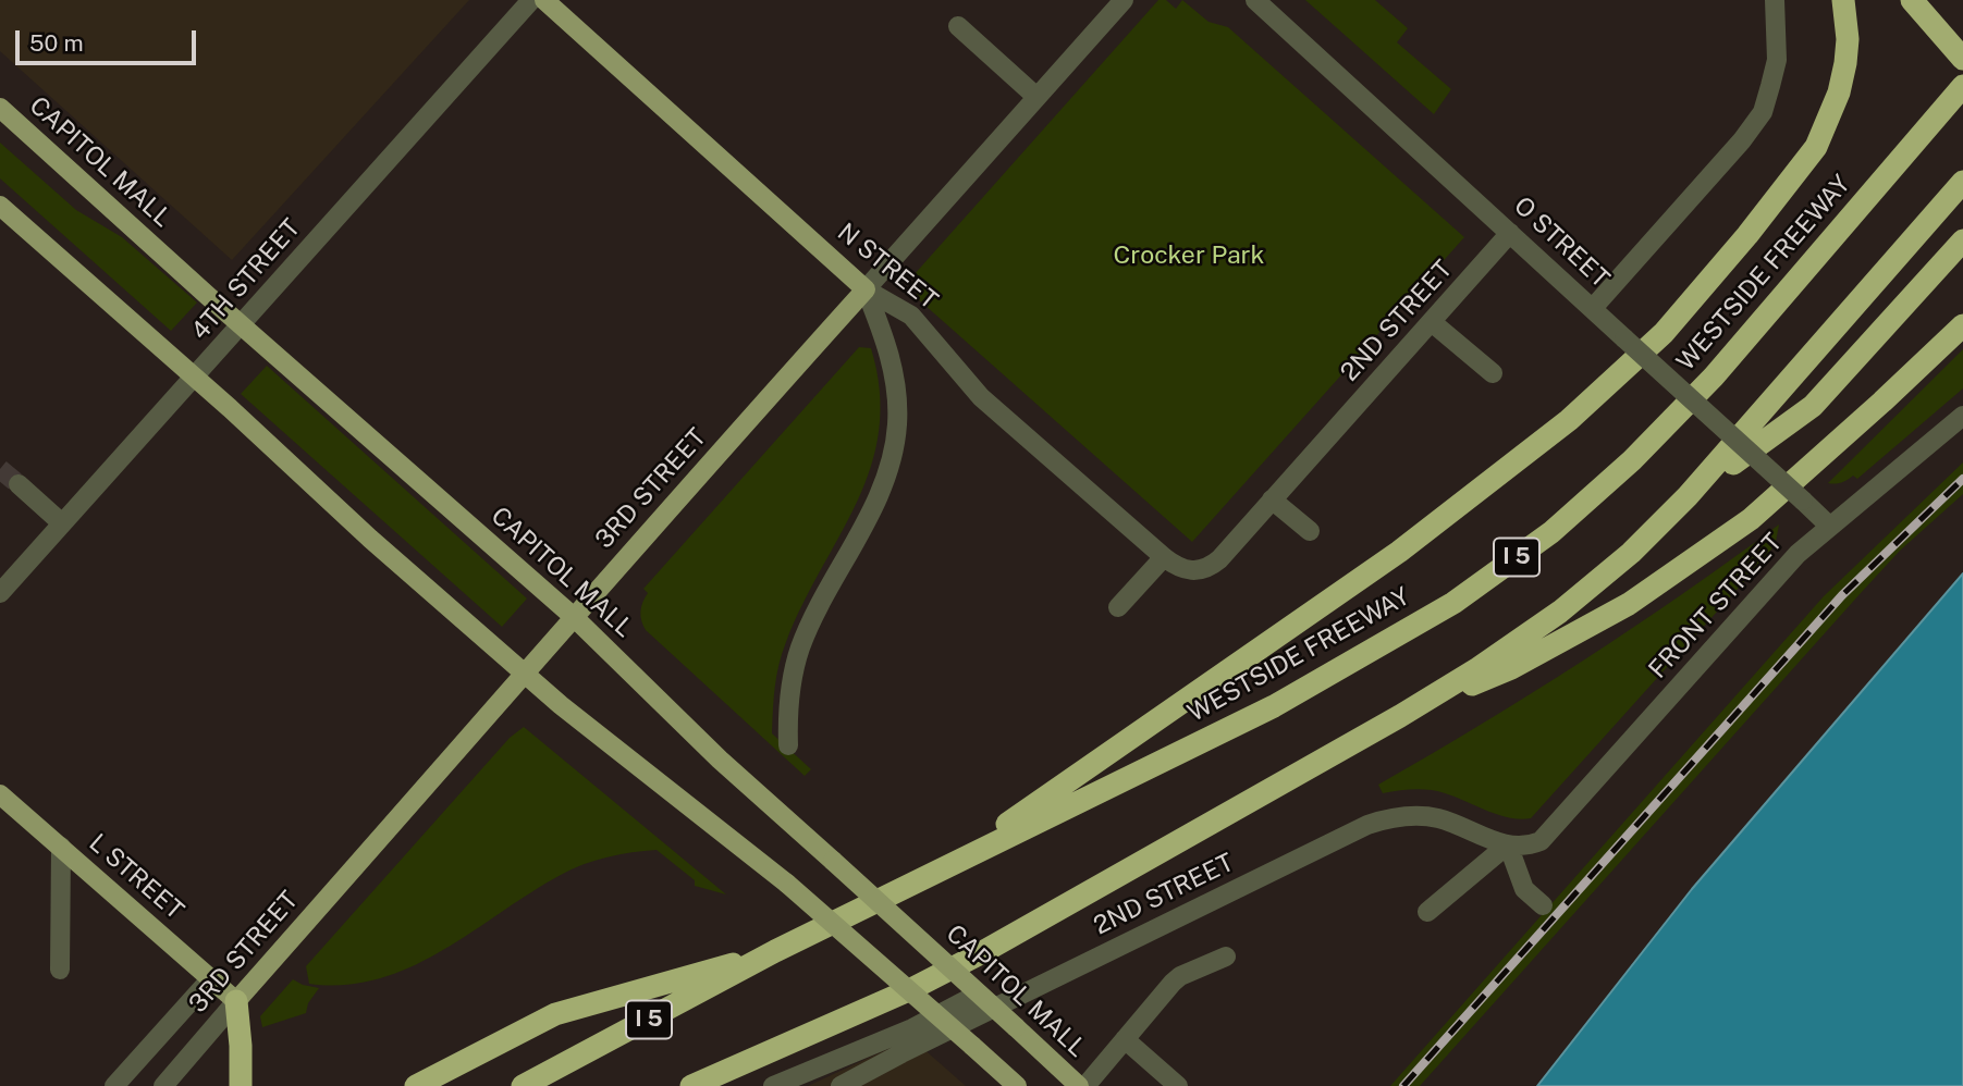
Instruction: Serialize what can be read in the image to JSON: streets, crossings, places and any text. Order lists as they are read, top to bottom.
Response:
{
  "streets": {
    "highway": ["WESTSIDE FREEWAY", "I 5"],
    "main road": [
      "CAPITOL MALL",
      "N STREET",
      "3RD STREET",
      "L STREET"
    ],
    "street": [
      "O STREET",
      "4TH STREET",
      "2ND STREET",
      "FRONT STREET"
    ]
  },
  "crossings": [
    ["CAPITOL MALL", "4TH STREET"],
    ["CAPITOL MALL", "3RD STREET"],
    ["O STREET", "2ND STREET"],
    ["O STREET", "FRONT STREET"],
    ["N STREET", "2ND STREET"],
    ["N STREET", "3RD STREET"],
    ["2ND STREET", "FRONT STREET"],
    ["3RD STREET", "L STREET"]
  ],
  "parks": ["Crocker Park"],
  "scale_bar": "50 m"
}
